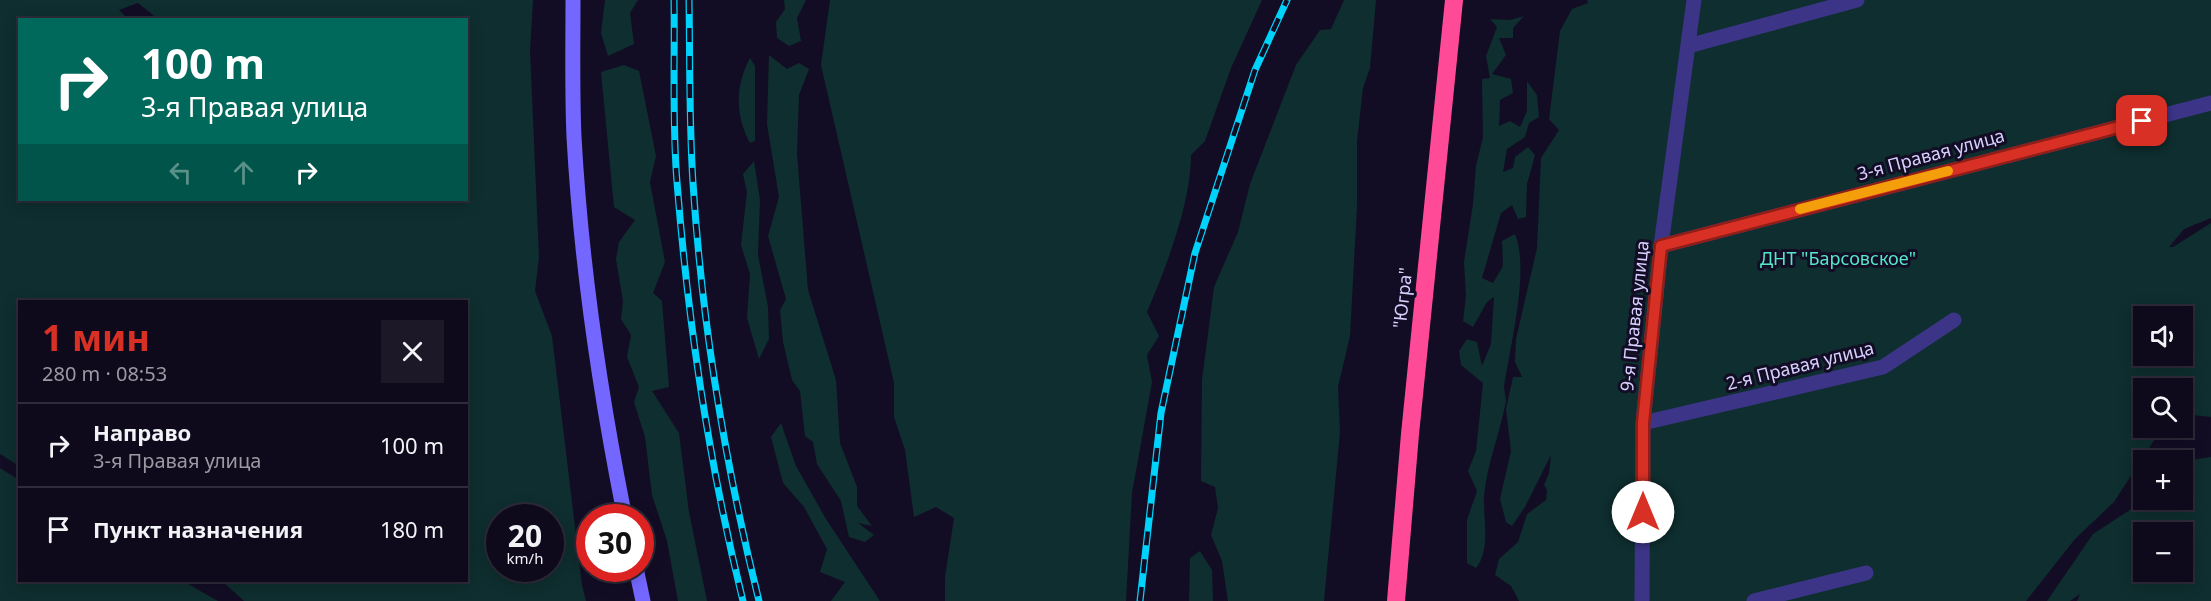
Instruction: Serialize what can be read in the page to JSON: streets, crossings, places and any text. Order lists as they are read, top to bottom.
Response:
{
  "streets": {
    "highway": ["\"Югра\""],
    "street": ["3-я Правая улица", "9-я Правая улица", "2-я Правая улица"]
  },
  "crossings": [
    ["3-я Правая улица", "9-я Правая улица"],
    ["9-я Правая улица", "2-я Правая улица"]
  ],
  "parks": ["ДНТ \"Барсовское\""],
  "page": {
    "turn": ["100 m", "3-я Правая улица"],
    "heading": ["1 мин", "280 m · 08:53"],
    "map_buttons": ["+", "−"],
    "list": [
      {
        "name": "Направо",
        "note": "3-я Правая улица",
        "value": "100 m"
      },
      {
        "name": "Пункт назначения",
        "value": "180 m"
      }
    ],
    "speed": "20 km/h",
    "limit": "30"
  }
}
